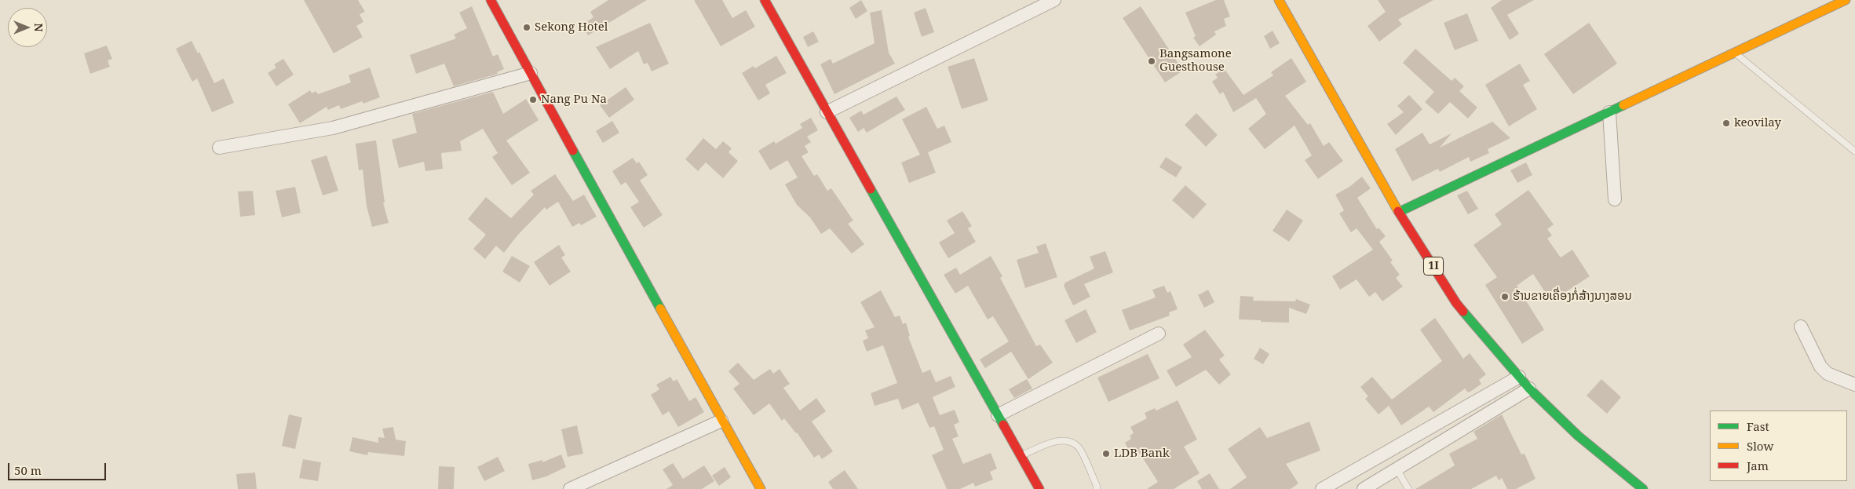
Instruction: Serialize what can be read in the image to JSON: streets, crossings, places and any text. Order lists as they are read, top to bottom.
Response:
{
  "streets": {
    "main road": ["1I"]
  },
  "places": [
    "Sekong Hotel",
    "Bangsamone Guesthouse",
    "Nang Pu Na",
    "keovilay",
    "ຮ້ານຂາຍເຄື່ອງກໍ່ສ້າງນາງສອນ",
    "LDB Bank"
  ],
  "legend": ["Fast", "Slow", "Jam"],
  "scale_bar": "50 m",
  "north": "right"
}
